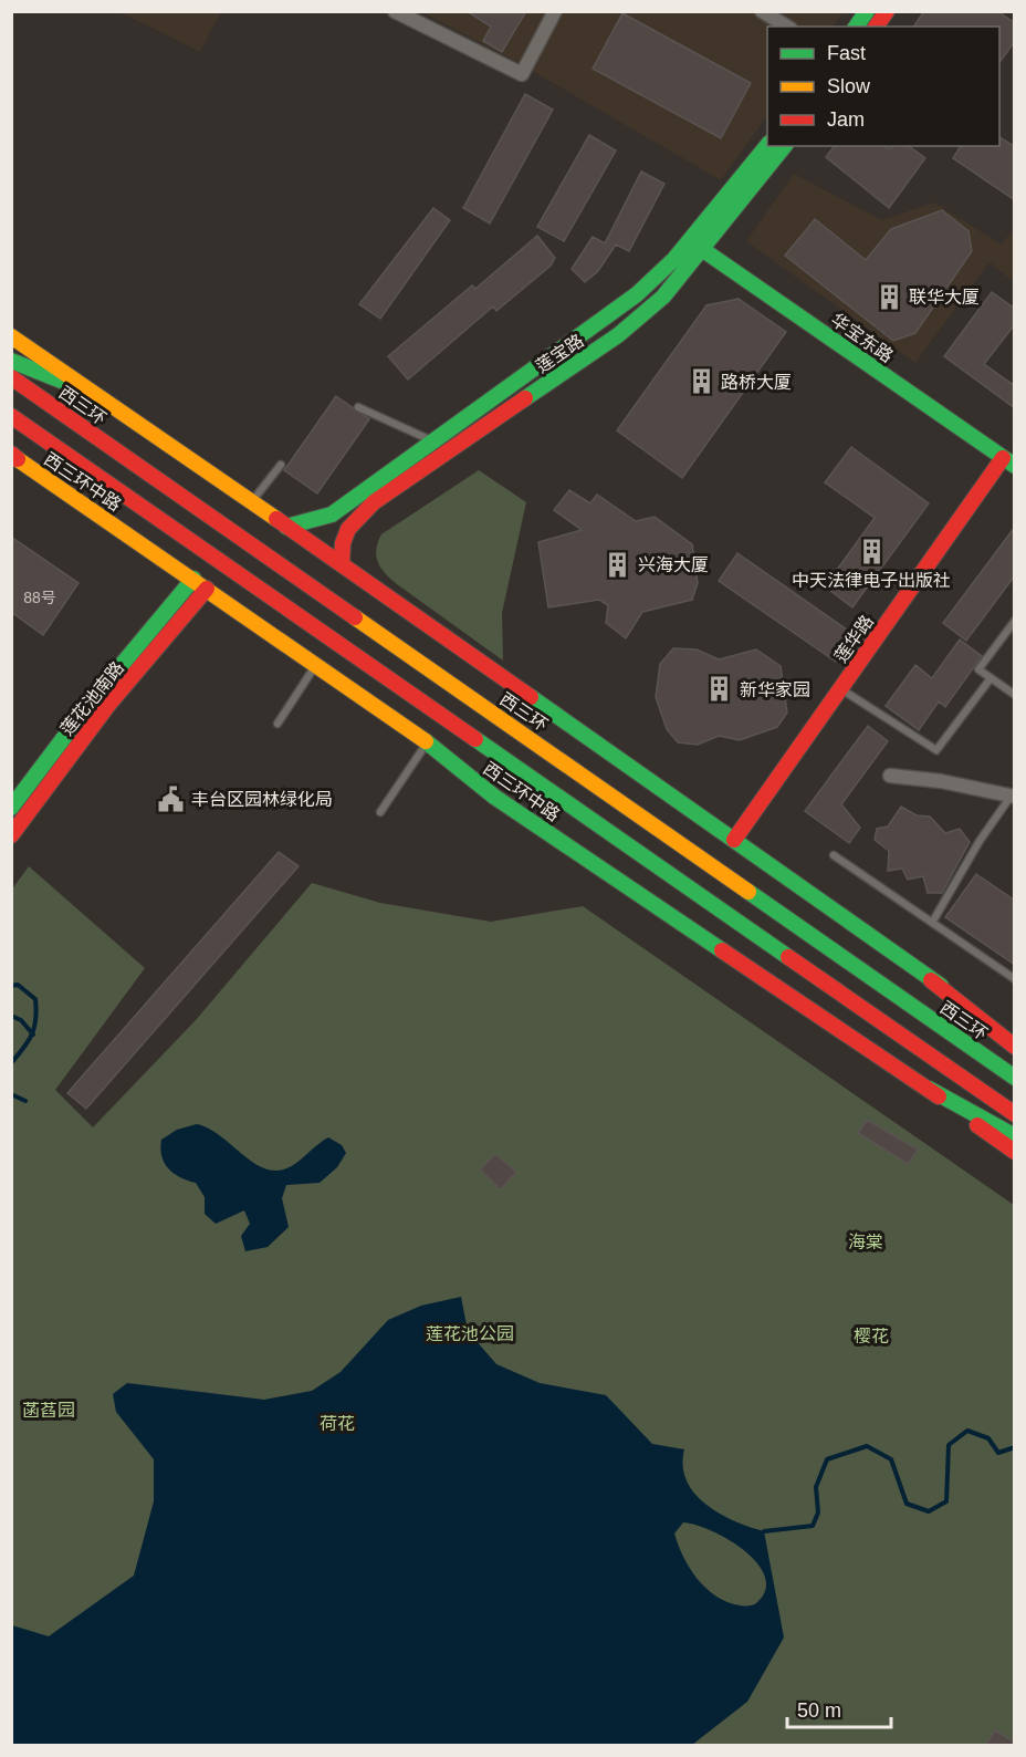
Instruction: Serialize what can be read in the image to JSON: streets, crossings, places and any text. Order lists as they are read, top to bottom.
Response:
{
  "streets": {
    "main road": [
      "华宝东路",
      "莲宝路",
      "西三环",
      "西三环中路",
      "莲华路",
      "莲花池南路"
    ]
  },
  "crossings": [
    ["华宝东路", "莲宝路"],
    ["华宝东路", "莲华路"],
    ["西三环中路", "莲花池南路"]
  ],
  "parks": [
    "海棠",
    "莲花池公园",
    "樱花",
    "菡萏园",
    "荷花"
  ],
  "places": {
    "building": [
      "联华大厦",
      "路桥大厦",
      "中天法律电子出版社",
      "兴海大厦",
      "新华家园"
    ],
    "public building": ["丰台区园林绿化局"]
  },
  "house_numbers": ["88号"],
  "legend": ["Fast", "Slow", "Jam"],
  "scale_bar": "50 m"
}
